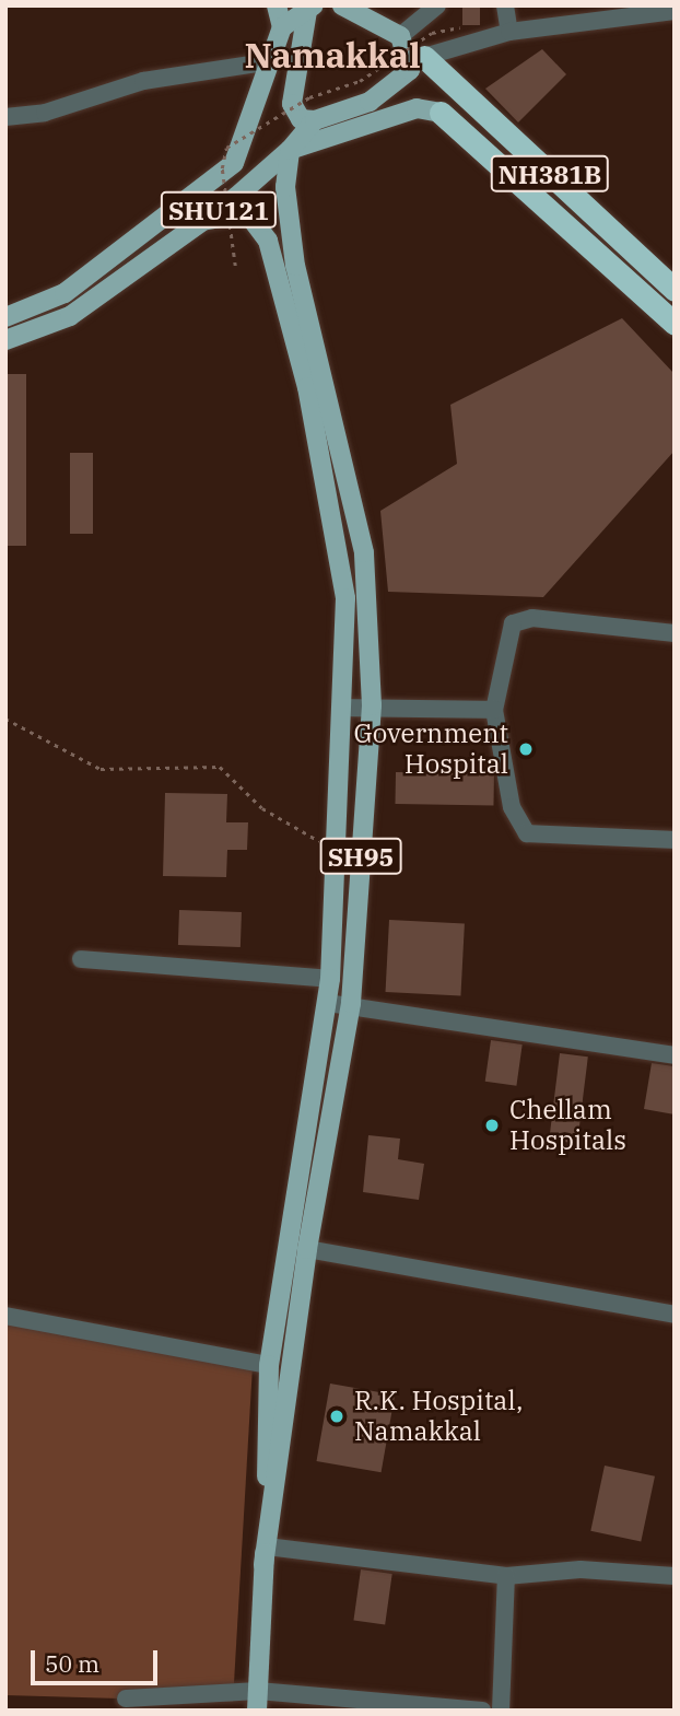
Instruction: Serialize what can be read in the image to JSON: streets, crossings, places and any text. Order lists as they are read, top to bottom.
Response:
{
  "streets": {
    "highway": ["NH381B"],
    "main road": ["SHU121", "SH95"]
  },
  "crossings": [
    ["NH381B", "SHU121"],
    ["SHU121", "SH95"]
  ],
  "districts": ["Namakkal"],
  "places": ["Government Hospital", "Chellam Hospitals", "R.K. Hospital, Namakkal"],
  "scale_bar": "50 m"
}
